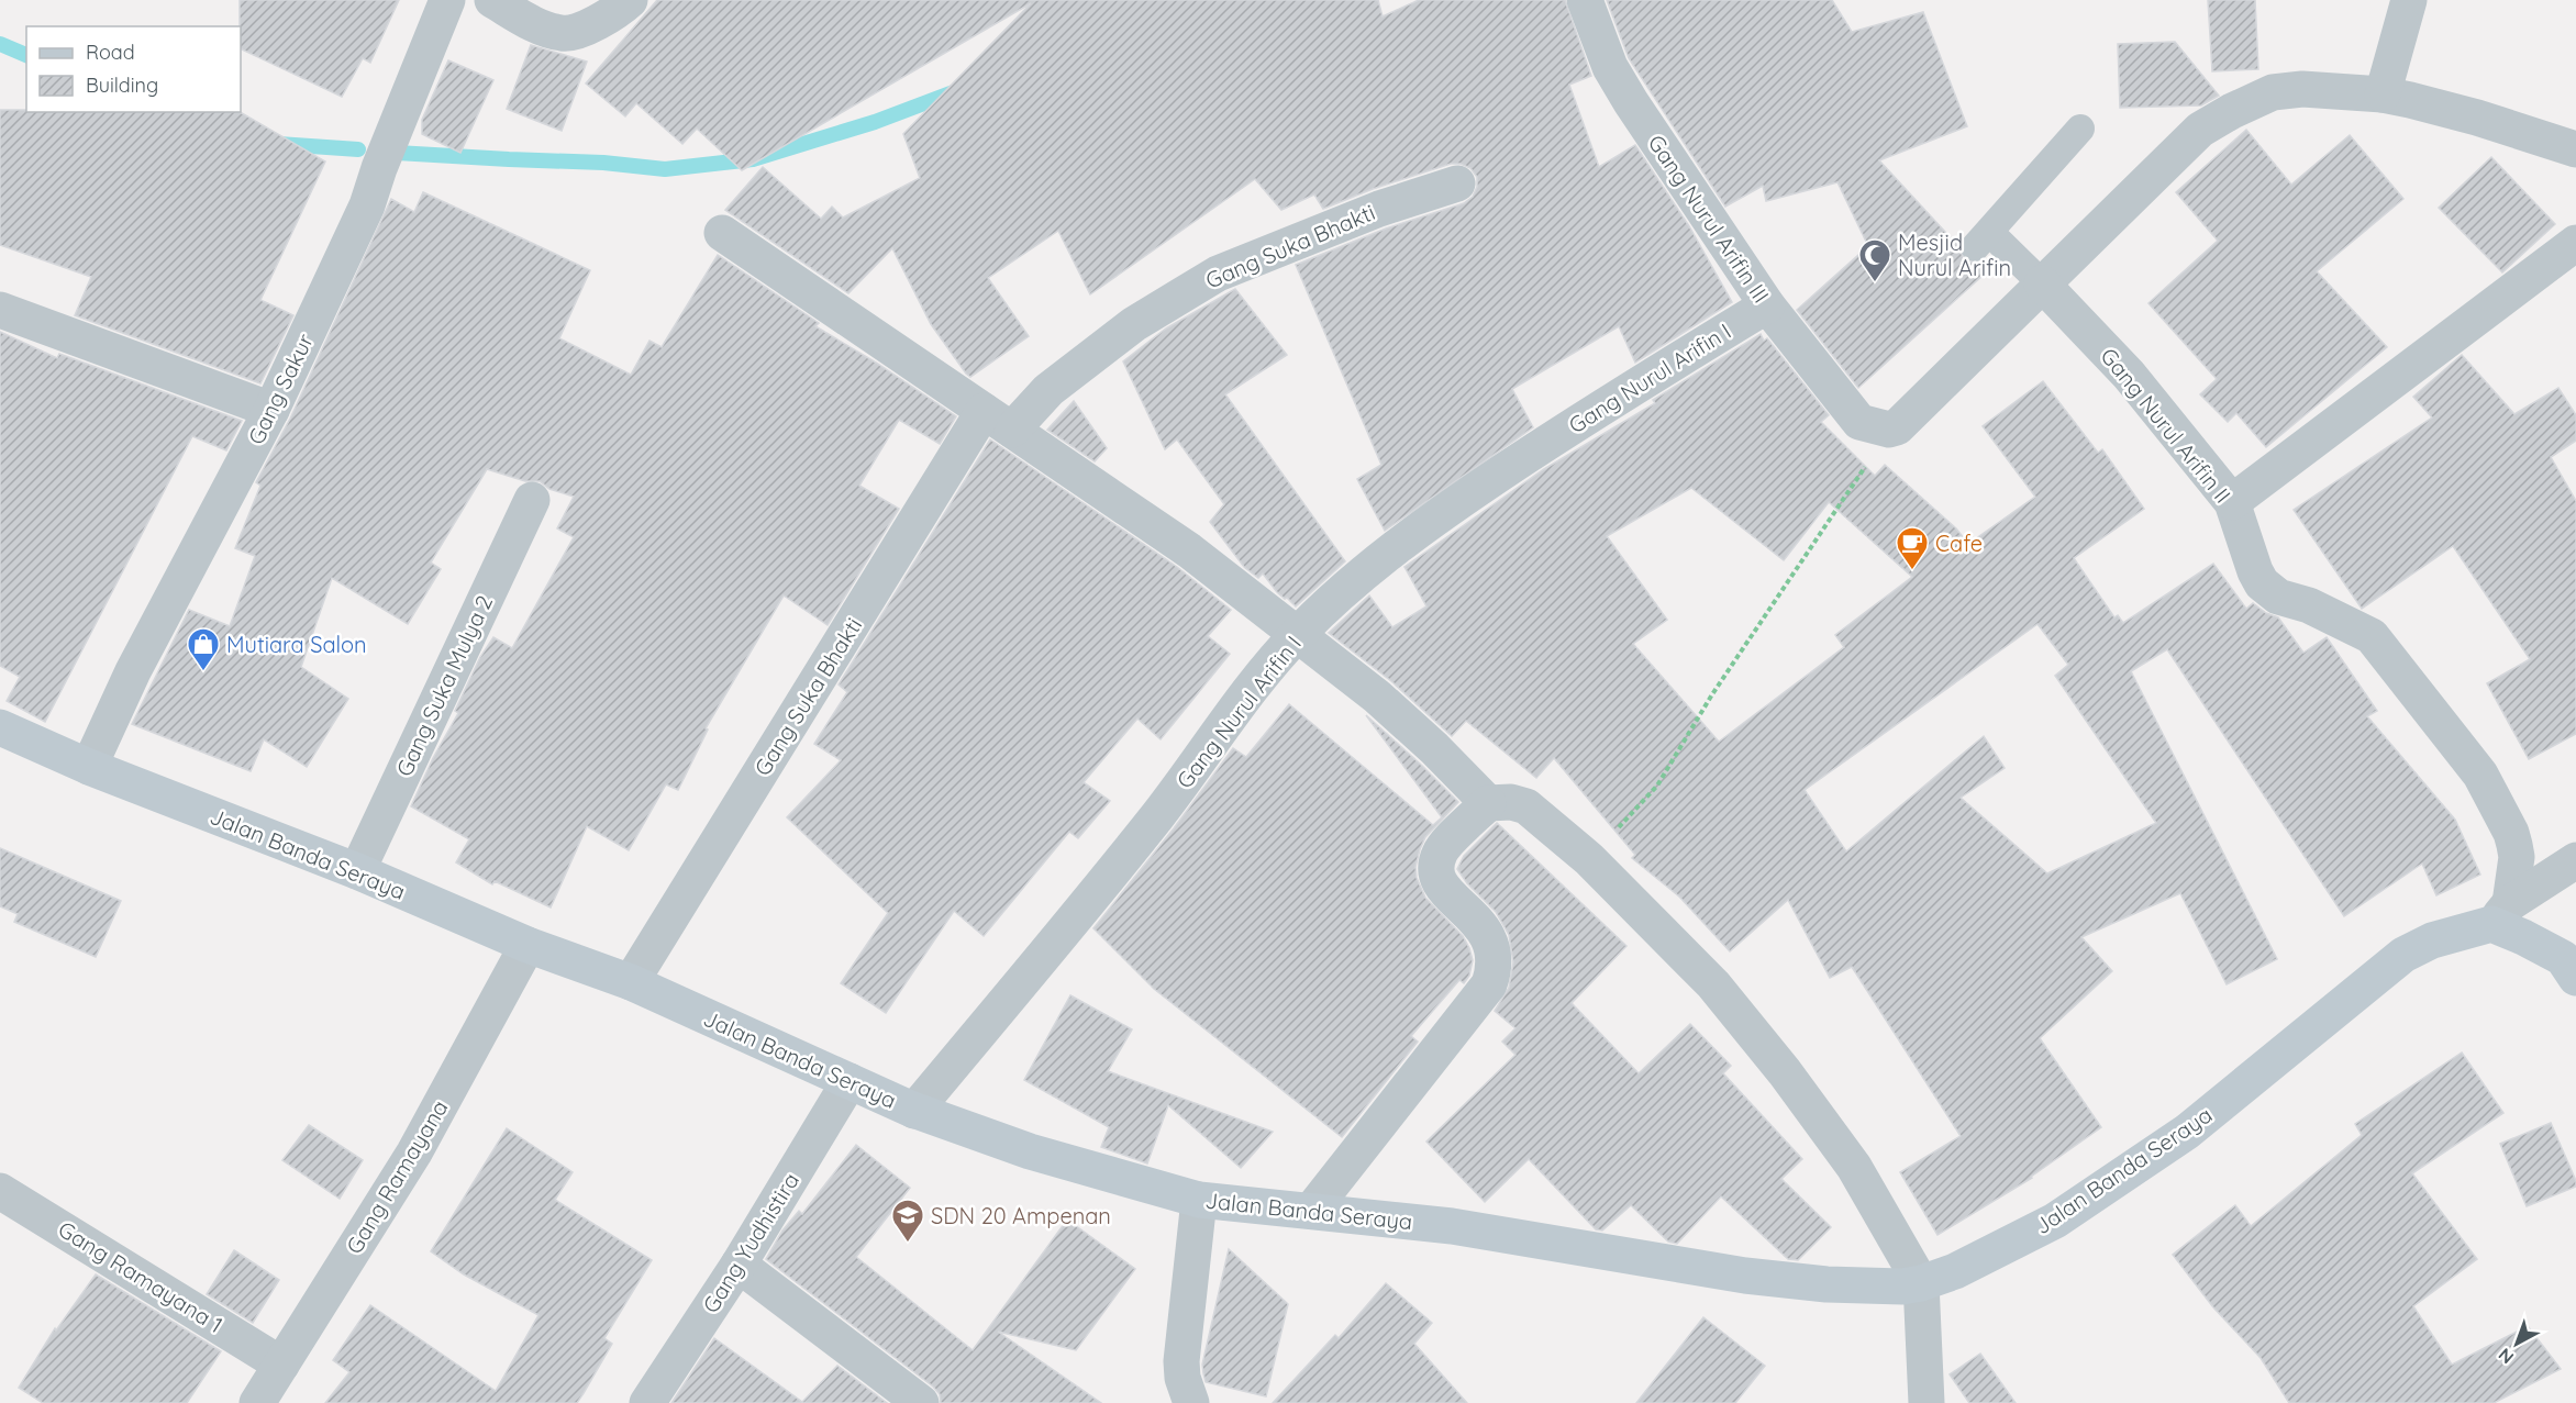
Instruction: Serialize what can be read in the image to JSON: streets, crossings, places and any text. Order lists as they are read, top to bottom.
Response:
{
  "streets": {
    "street": [
      "Gang Nurul Arifin III",
      "Gang Suka Bhakti",
      "Gang Nurul Arifin I",
      "Gang Sakur",
      "Gang Nurul Arifin II",
      "Gang Suka Mulya 2",
      "Jalan Banda Seraya",
      "Gang Ramayana",
      "Gang Yudhistira",
      "Gang Ramayana 1"
    ]
  },
  "crossings": [
    ["Gang Nurul Arifin III", "Gang Nurul Arifin I"],
    ["Gang Suka Bhakti", "Jalan Banda Seraya"],
    ["Gang Nurul Arifin I", "Jalan Banda Seraya"],
    ["Gang Sakur", "Jalan Banda Seraya"],
    ["Gang Nurul Arifin II", "Jalan Banda Seraya"],
    ["Gang Suka Mulya 2", "Jalan Banda Seraya"],
    ["Jalan Banda Seraya", "Gang Ramayana"],
    ["Jalan Banda Seraya", "Gang Yudhistira"],
    ["Gang Ramayana", "Gang Ramayana 1"]
  ],
  "places": {
    "mosque": ["Mesjid Nurul Arifin"],
    "cafe": ["Cafe"],
    "shop": ["Mutiara Salon"],
    "school or university": ["SDN 20 Ampenan"]
  },
  "legend": ["Road", "Building"],
  "north": "bottom left"
}
